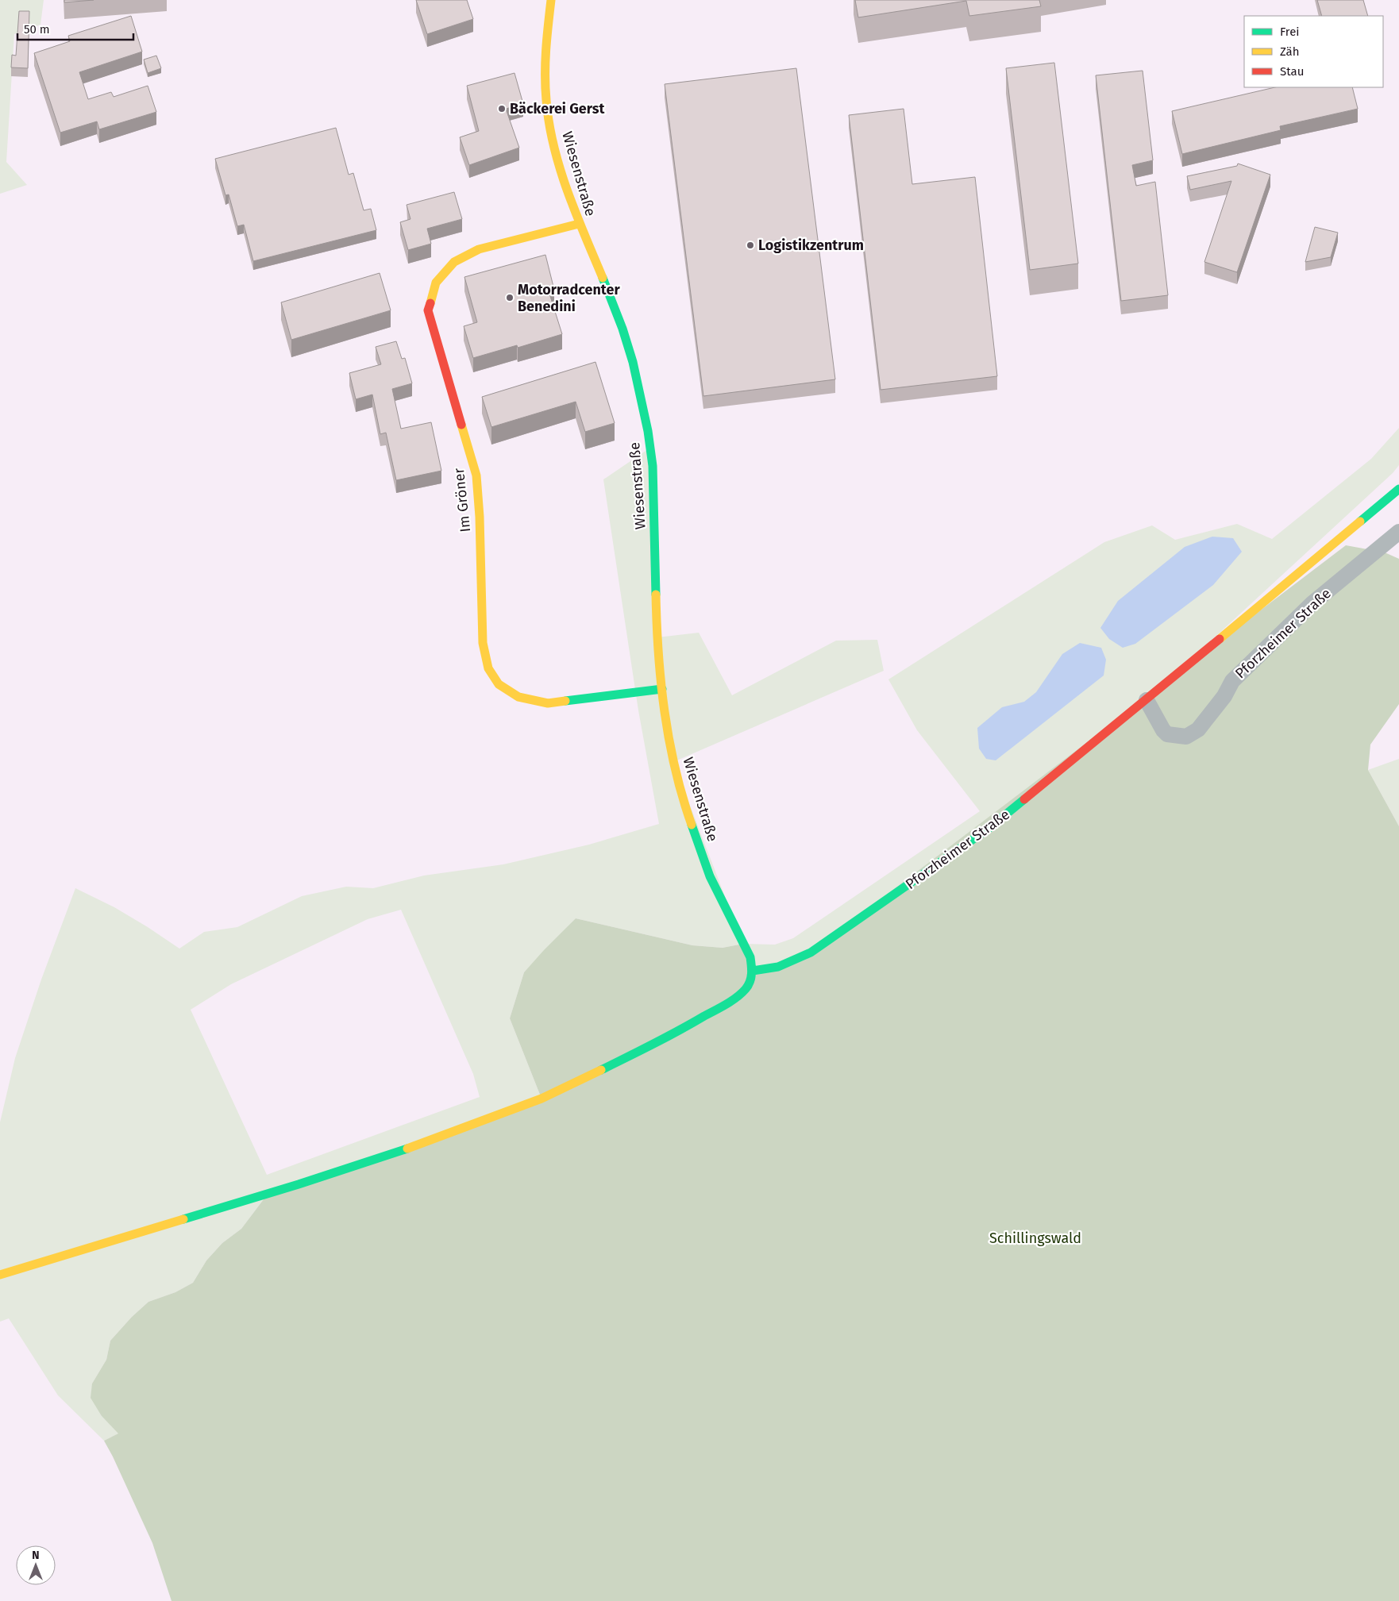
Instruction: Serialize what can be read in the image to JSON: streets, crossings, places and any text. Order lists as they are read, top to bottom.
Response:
{
  "streets": {
    "street": ["Wiesenstraße", "Im Gröner", "Pforzheimer Straße"]
  },
  "crossings": [
    ["Wiesenstraße", "Im Gröner"],
    ["Wiesenstraße", "Pforzheimer Straße"]
  ],
  "parks": ["Schillingswald"],
  "places": ["Bäckerei Gerst", "Logistikzentrum", "Motorradcenter Benedini"],
  "legend": ["Frei", "Zäh", "Stau"],
  "scale_bar": "50 m",
  "north": "top"
}
